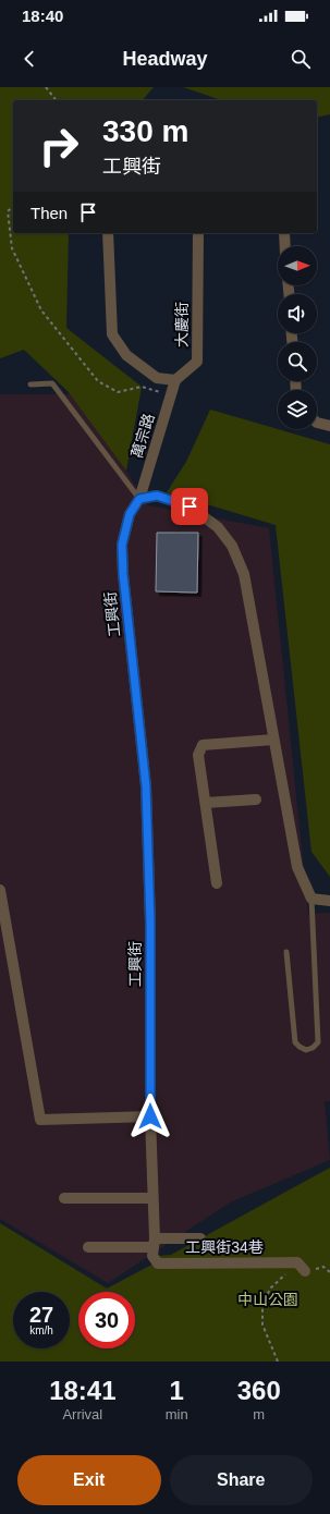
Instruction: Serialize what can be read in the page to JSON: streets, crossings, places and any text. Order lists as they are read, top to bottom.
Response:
{
  "streets": {
    "street": [
      "大慶街",
      "萬宗路",
      "工興街",
      "工興街34巷"
    ]
  },
  "crossings": [
    ["大慶街", "萬宗路"],
    ["萬宗路", "工興街"],
    ["工興街", "工興街34巷"]
  ],
  "parks": ["中山公園"],
  "north": "right",
  "page": {
    "status": "18:40",
    "header": "Headway",
    "turn": ["330 m", "工興街"],
    "then": "Then",
    "speed": "27 km/h",
    "limit": "30",
    "eta": [
      "18:41",
      "Arrival",
      "1",
      "min",
      "360",
      "m"
    ],
    "buttons": ["Exit", "Share"]
  }
}
